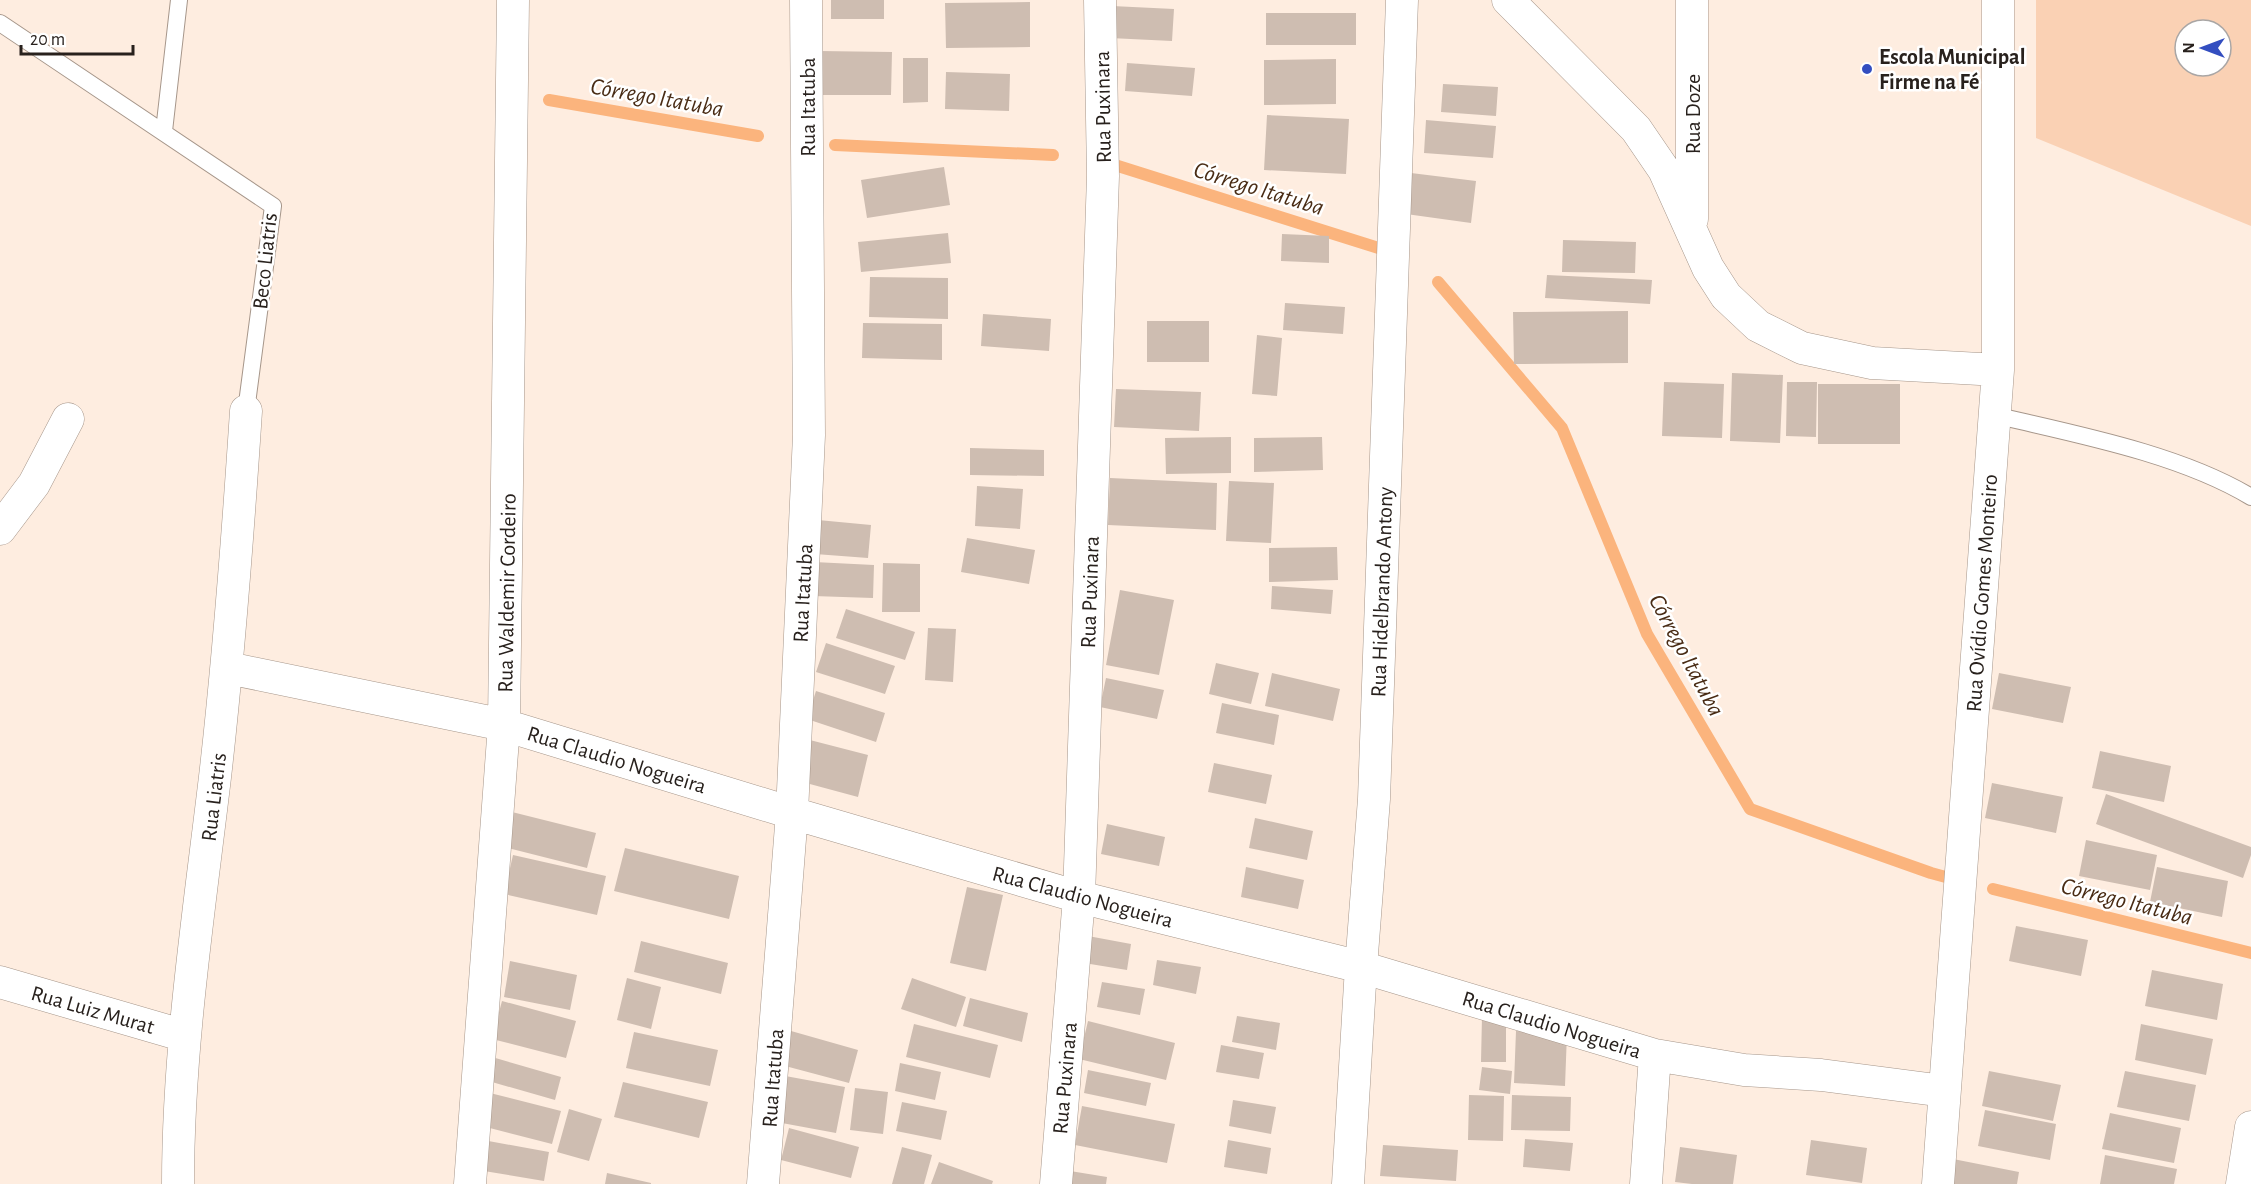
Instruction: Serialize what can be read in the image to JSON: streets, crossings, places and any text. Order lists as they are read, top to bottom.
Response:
{
  "streets": {
    "street": [
      "Rua Itatuba",
      "Rua Puxinara",
      "Rua Doze",
      "Rua Hidelbrando Antony",
      "Rua Waldemir Cordeiro",
      "Rua Ovídio Gomes Monteiro",
      "Rua Claudio Nogueira",
      "Rua Liatris",
      "Rua Luiz Murat"
    ],
    "lane": ["Beco Liatris"]
  },
  "crossings": [
    ["Rua Itatuba", "Rua Claudio Nogueira"],
    ["Rua Puxinara", "Rua Claudio Nogueira"],
    ["Beco Liatris", "Rua Liatris"],
    ["Rua Hidelbrando Antony", "Rua Claudio Nogueira"],
    ["Rua Waldemir Cordeiro", "Rua Claudio Nogueira"],
    ["Rua Ovídio Gomes Monteiro", "Rua Claudio Nogueira"],
    ["Rua Claudio Nogueira", "Rua Liatris"],
    ["Rua Liatris", "Rua Luiz Murat"]
  ],
  "water": ["Córrego Itatuba"],
  "places": ["Escola Municipal Firme na Fé"],
  "scale_bar": "20 m",
  "north": "left"
}
